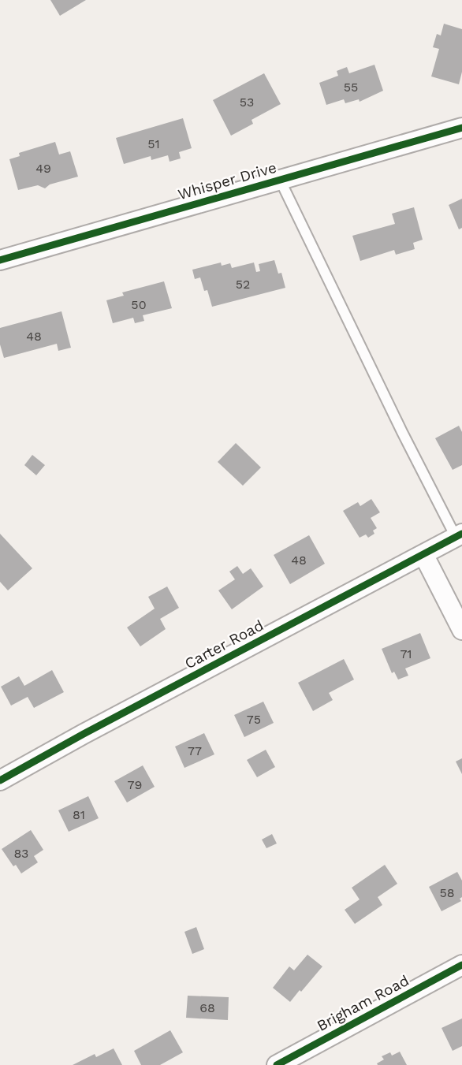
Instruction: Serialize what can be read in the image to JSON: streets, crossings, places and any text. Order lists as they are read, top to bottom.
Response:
{
  "streets": {
    "street": ["Whisper Drive", "Carter Road", "Brigham Road"]
  },
  "house_numbers": [
    "55",
    "53",
    "51",
    "49",
    "52",
    "50",
    "48",
    "48",
    "71",
    "75",
    "77",
    "79",
    "81",
    "83",
    "58",
    "68"
  ]
}
